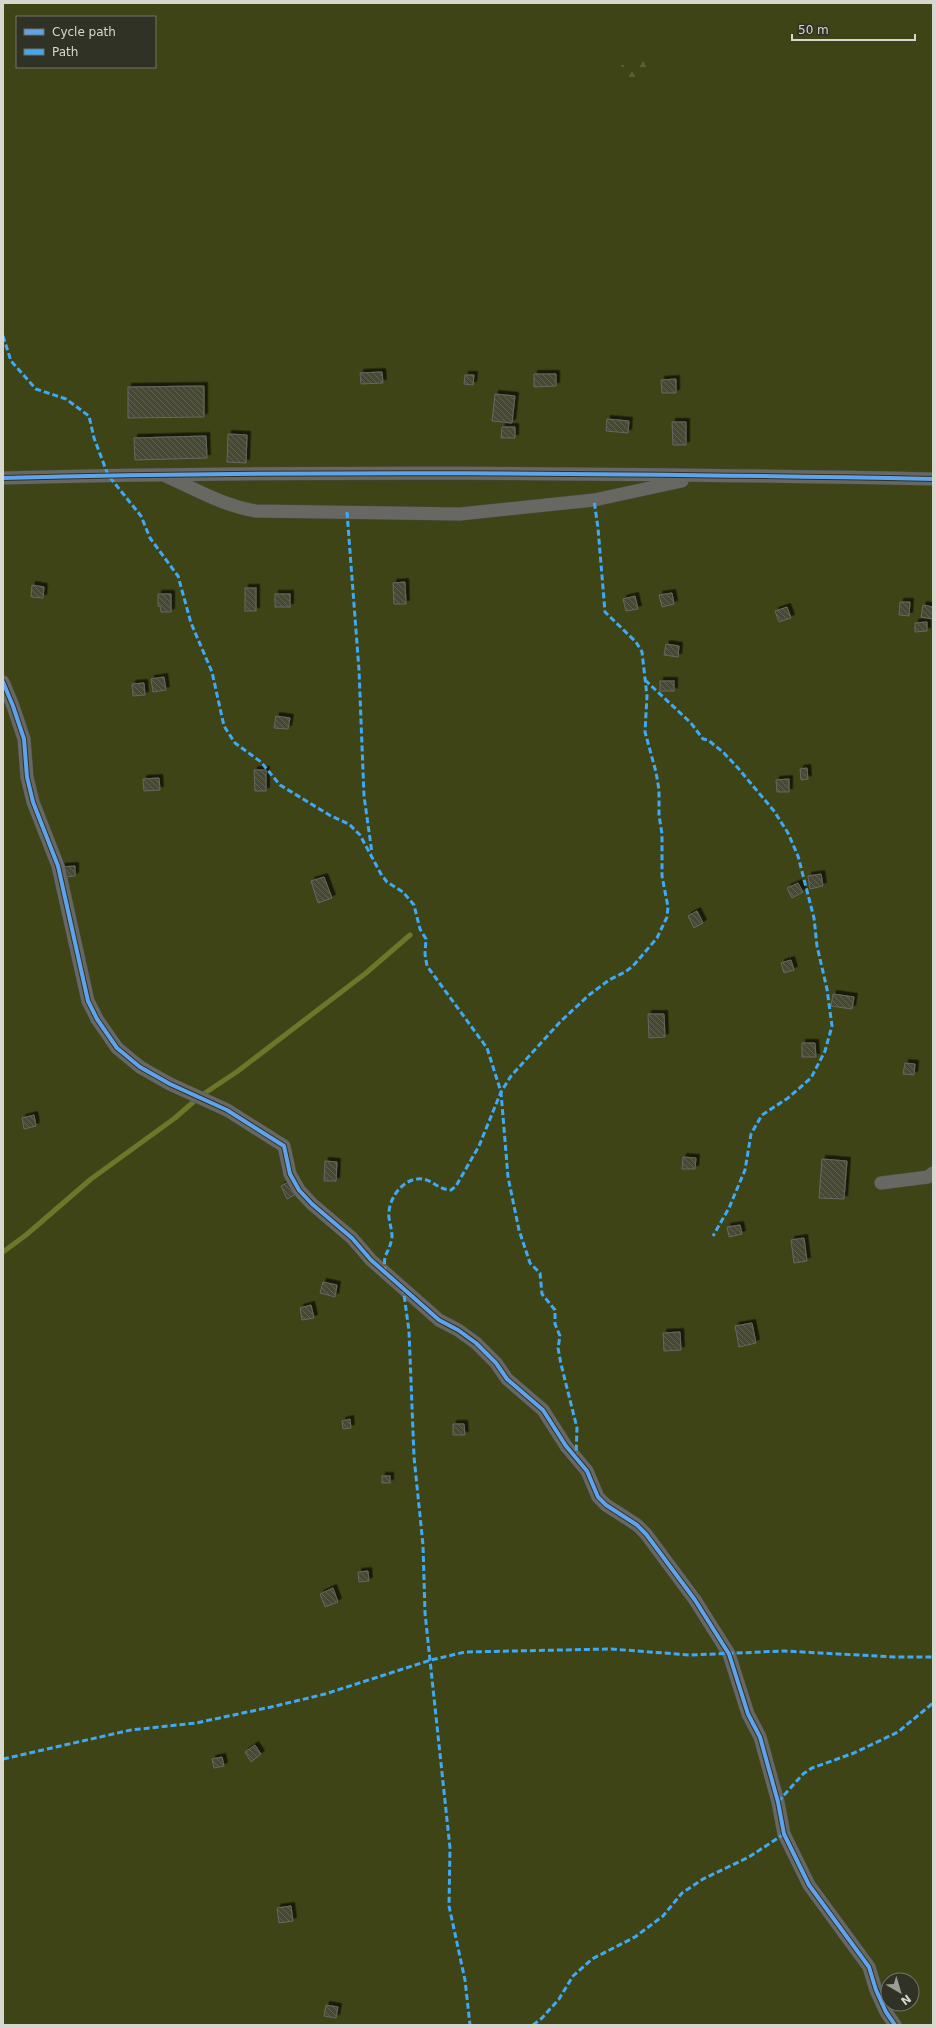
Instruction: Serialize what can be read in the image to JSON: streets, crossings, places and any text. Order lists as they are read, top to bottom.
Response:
{
  "legend": ["Cycle path", "Path"],
  "scale_bar": "50 m",
  "north": "bottom right"
}
